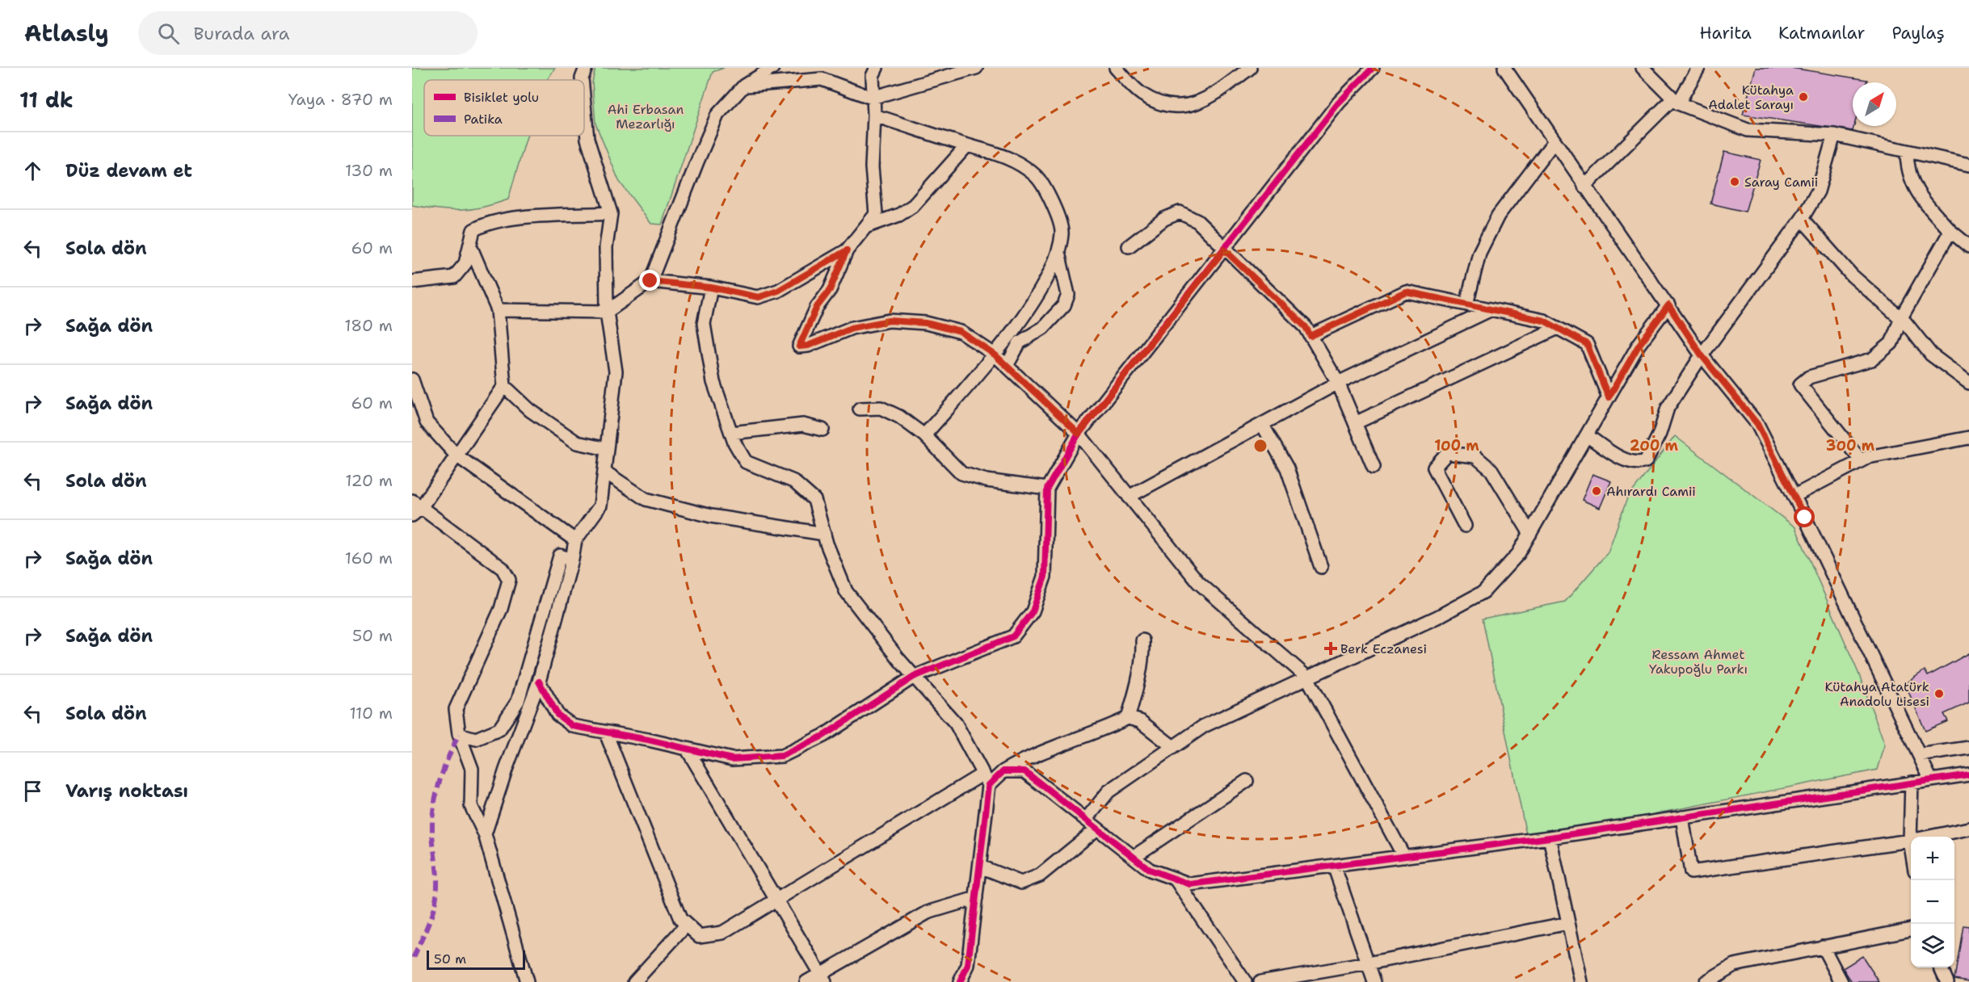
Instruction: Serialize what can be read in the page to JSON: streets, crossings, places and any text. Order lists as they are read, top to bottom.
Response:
{
  "parks": ["Ahi Erbasan Mezarlığı", "Ressam Ahmet Yakupoğlu Parkı"],
  "places": {
    "other": [
      "Kütahya Adalet Sarayı",
      "Saray Camii",
      "Ahırardı Camii",
      "Kütahya Atatürk Anadolu Lisesi"
    ],
    "health": ["Berk Eczanesi"]
  },
  "legend": ["Bisiklet yolu", "Patika"],
  "scale_bar": "50 m",
  "north": "top right",
  "page": {
    "header": "Atlasly",
    "search": "Burada ara",
    "nav": ["Harita", "Katmanlar", "Paylaş"],
    "heading": ["11 dk", "Yaya · 870 m"],
    "list": [
      ["Düz devam et", "130 m"],
      ["Sola dön", "60 m"],
      ["Sağa dön", "180 m"],
      ["Sağa dön", "60 m"],
      ["Sola dön", "120 m"],
      ["Sağa dön", "160 m"],
      ["Sağa dön", "50 m"],
      ["Sola dön", "110 m"],
      "Varış noktası"
    ],
    "map_buttons": ["+", "−"],
    "scale": "50 m"
  },
  "rings": ["100 m", "200 m", "300 m"]
}
